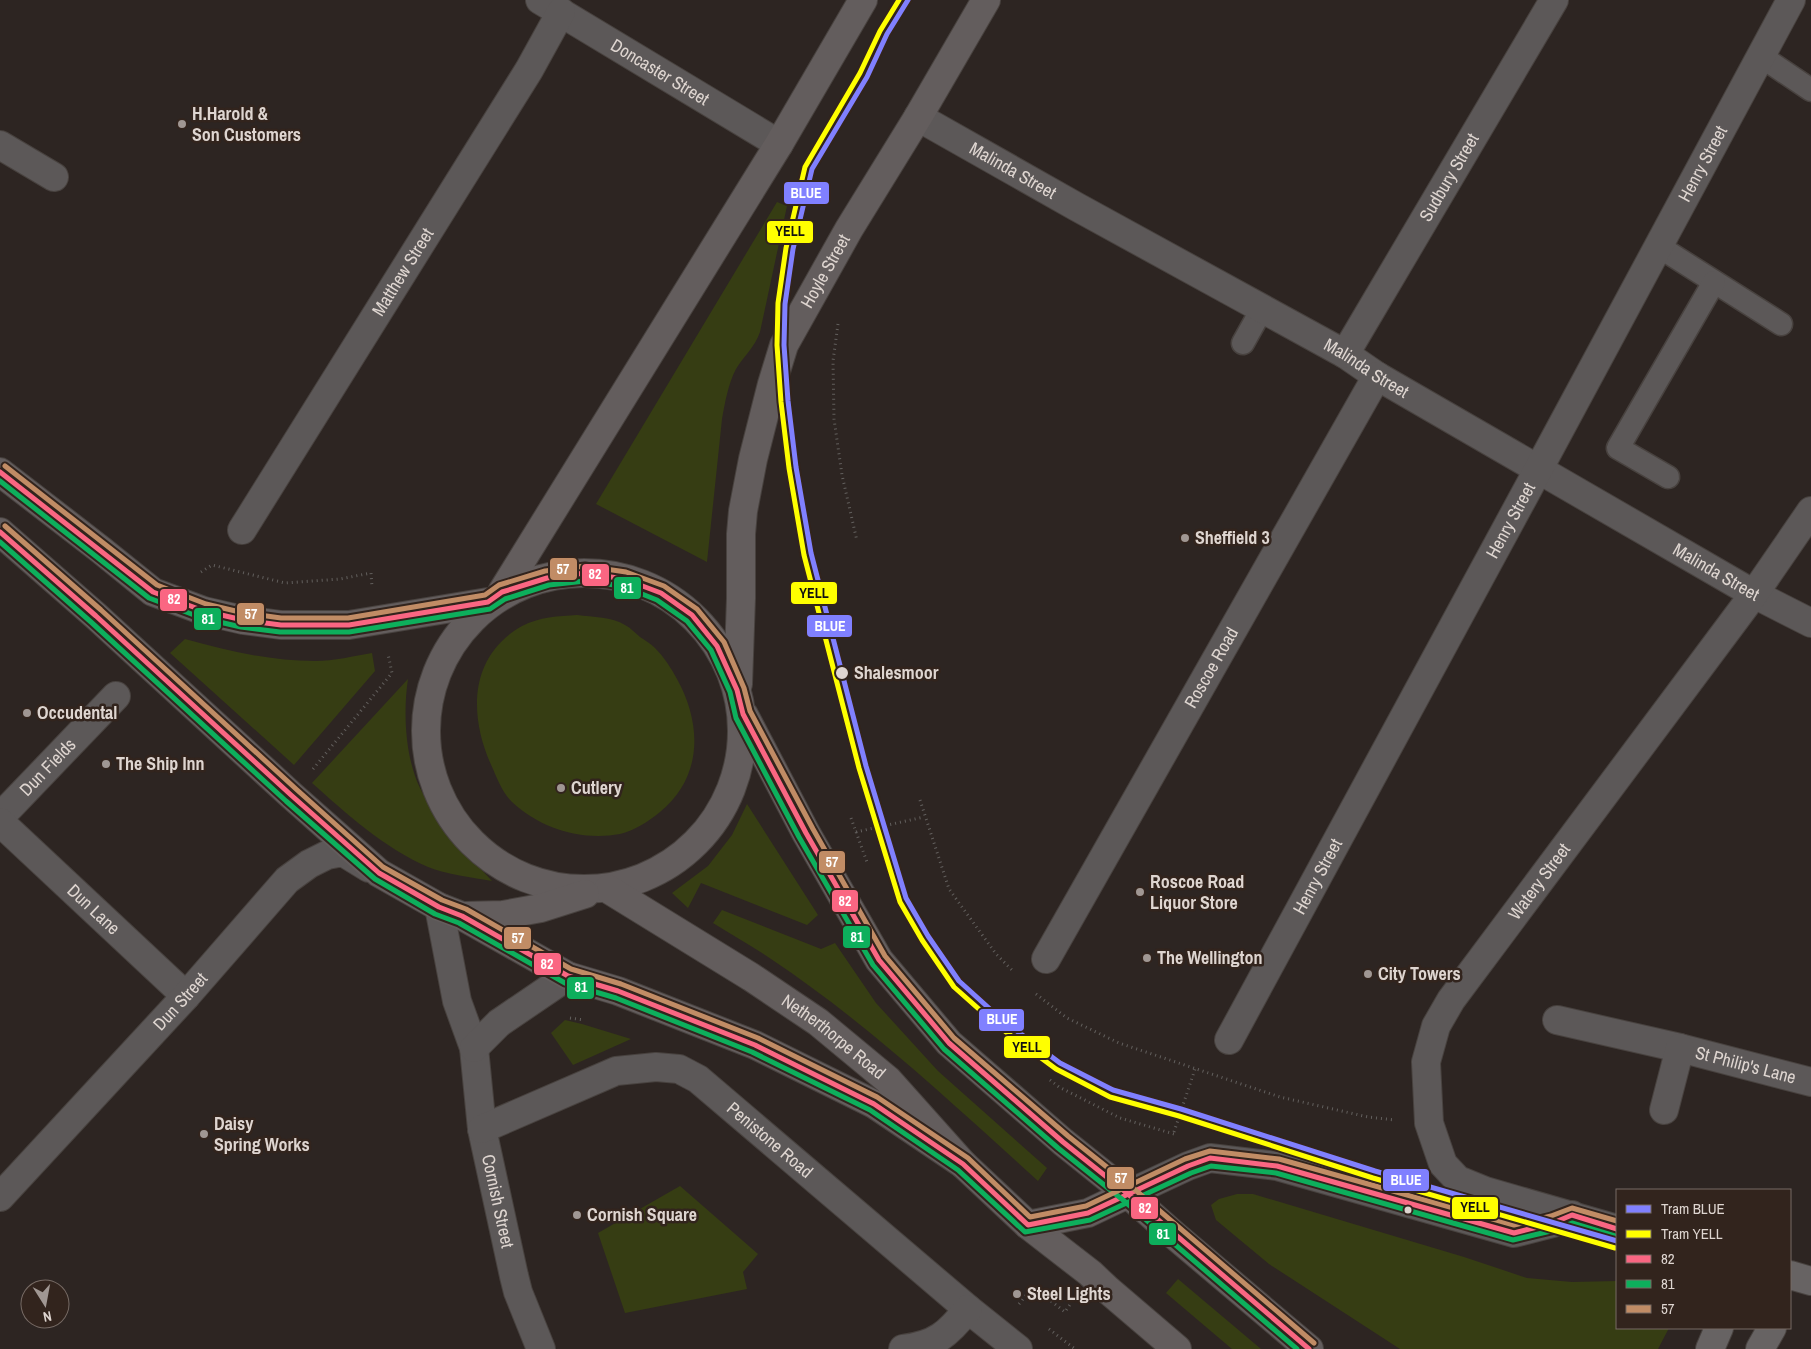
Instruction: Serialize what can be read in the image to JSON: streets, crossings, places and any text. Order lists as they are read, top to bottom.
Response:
{
  "streets": {
    "highway": ["Hoyle Street", "Netherthorpe Road"],
    "street": [
      "Doncaster Street",
      "Henry Street",
      "Malinda Street",
      "Sudbury Street",
      "Matthew Street",
      "Roscoe Road",
      "Dun Fields",
      "Watery Street",
      "Dun Lane",
      "Dun Street",
      "St Philip's Lane",
      "Penistone Road",
      "Cornish Street"
    ]
  },
  "crossings": [
    ["Doncaster Street", "Matthew Street"],
    ["Henry Street", "Malinda Street"],
    ["Malinda Street", "Sudbury Street"],
    ["Malinda Street", "Hoyle Street"],
    ["Malinda Street", "Roscoe Road"],
    ["Malinda Street", "Watery Street"],
    ["Dun Lane", "Dun Street"],
    ["Penistone Road", "Cornish Street"]
  ],
  "places": [
    "H.Harold & Son Customers",
    "Sheffield 3",
    "Shalesmoor",
    "Occudental",
    "The Ship Inn",
    "Cutlery",
    "Roscoe Road Liquor Store",
    "The Wellington",
    "City Towers",
    "Daisy Spring Works",
    "Cornish Square",
    "Steel Lights"
  ],
  "lines": [
    "tram line BLUE",
    "tram line YELL",
    "transit line 57",
    "transit line 82",
    "transit line 81"
  ],
  "legend": [
    "Tram BLUE",
    "Tram YELL",
    "82",
    "81",
    "57"
  ],
  "north": "bottom"
}
